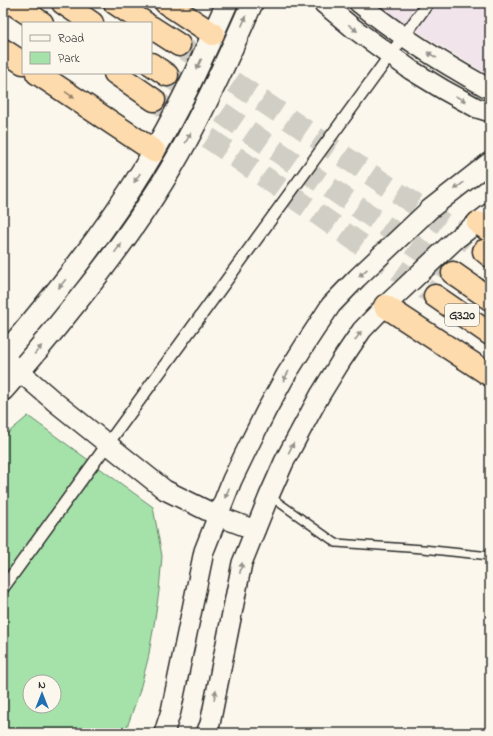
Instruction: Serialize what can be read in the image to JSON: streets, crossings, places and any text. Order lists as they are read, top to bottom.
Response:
{
  "streets": {
    "highway": ["G320"]
  },
  "legend": ["Road", "Park"],
  "north": "top"
}
